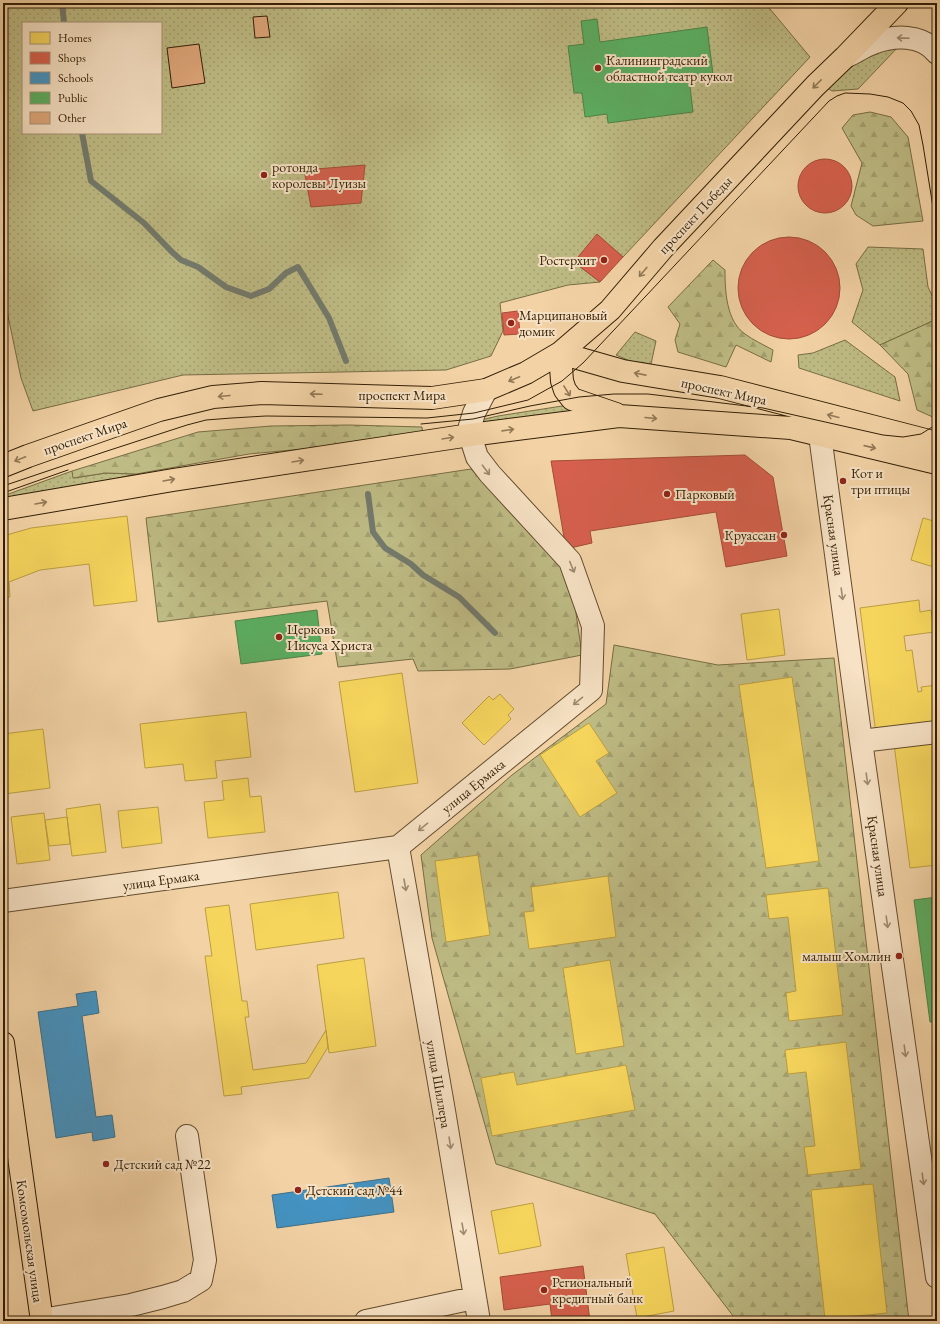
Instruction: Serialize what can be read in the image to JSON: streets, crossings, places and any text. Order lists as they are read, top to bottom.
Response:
{
  "streets": {
    "main road": ["проспект Победы", "проспект Мира", "Комсомольская улица"],
    "street": ["Красная улица", "улица Ермака", "улица Шиллера"]
  },
  "crossings": [
    ["проспект Победы", "проспект Мира"],
    ["проспект Мира", "Красная улица"],
    ["проспект Мира", "улица Ермака"],
    ["улица Ермака", "улица Шиллера"]
  ],
  "one_way": ["проспект Победы", "Красная улица", "улица Шиллера"],
  "places": [
    "Калининградский областной театр кукол",
    "ротонда королевы Луизы",
    "Ростерхит",
    "Марципановый домик",
    "Кот и три птицы",
    "Парковый",
    "Круассан",
    "Церковь Иисуса Христа",
    "малыш Хомлин",
    "Детский сад №22",
    "Детский сад №44",
    "Региональный кредитный банк"
  ],
  "legend": [
    "Homes",
    "Shops",
    "Schools",
    "Public",
    "Other"
  ]
}
